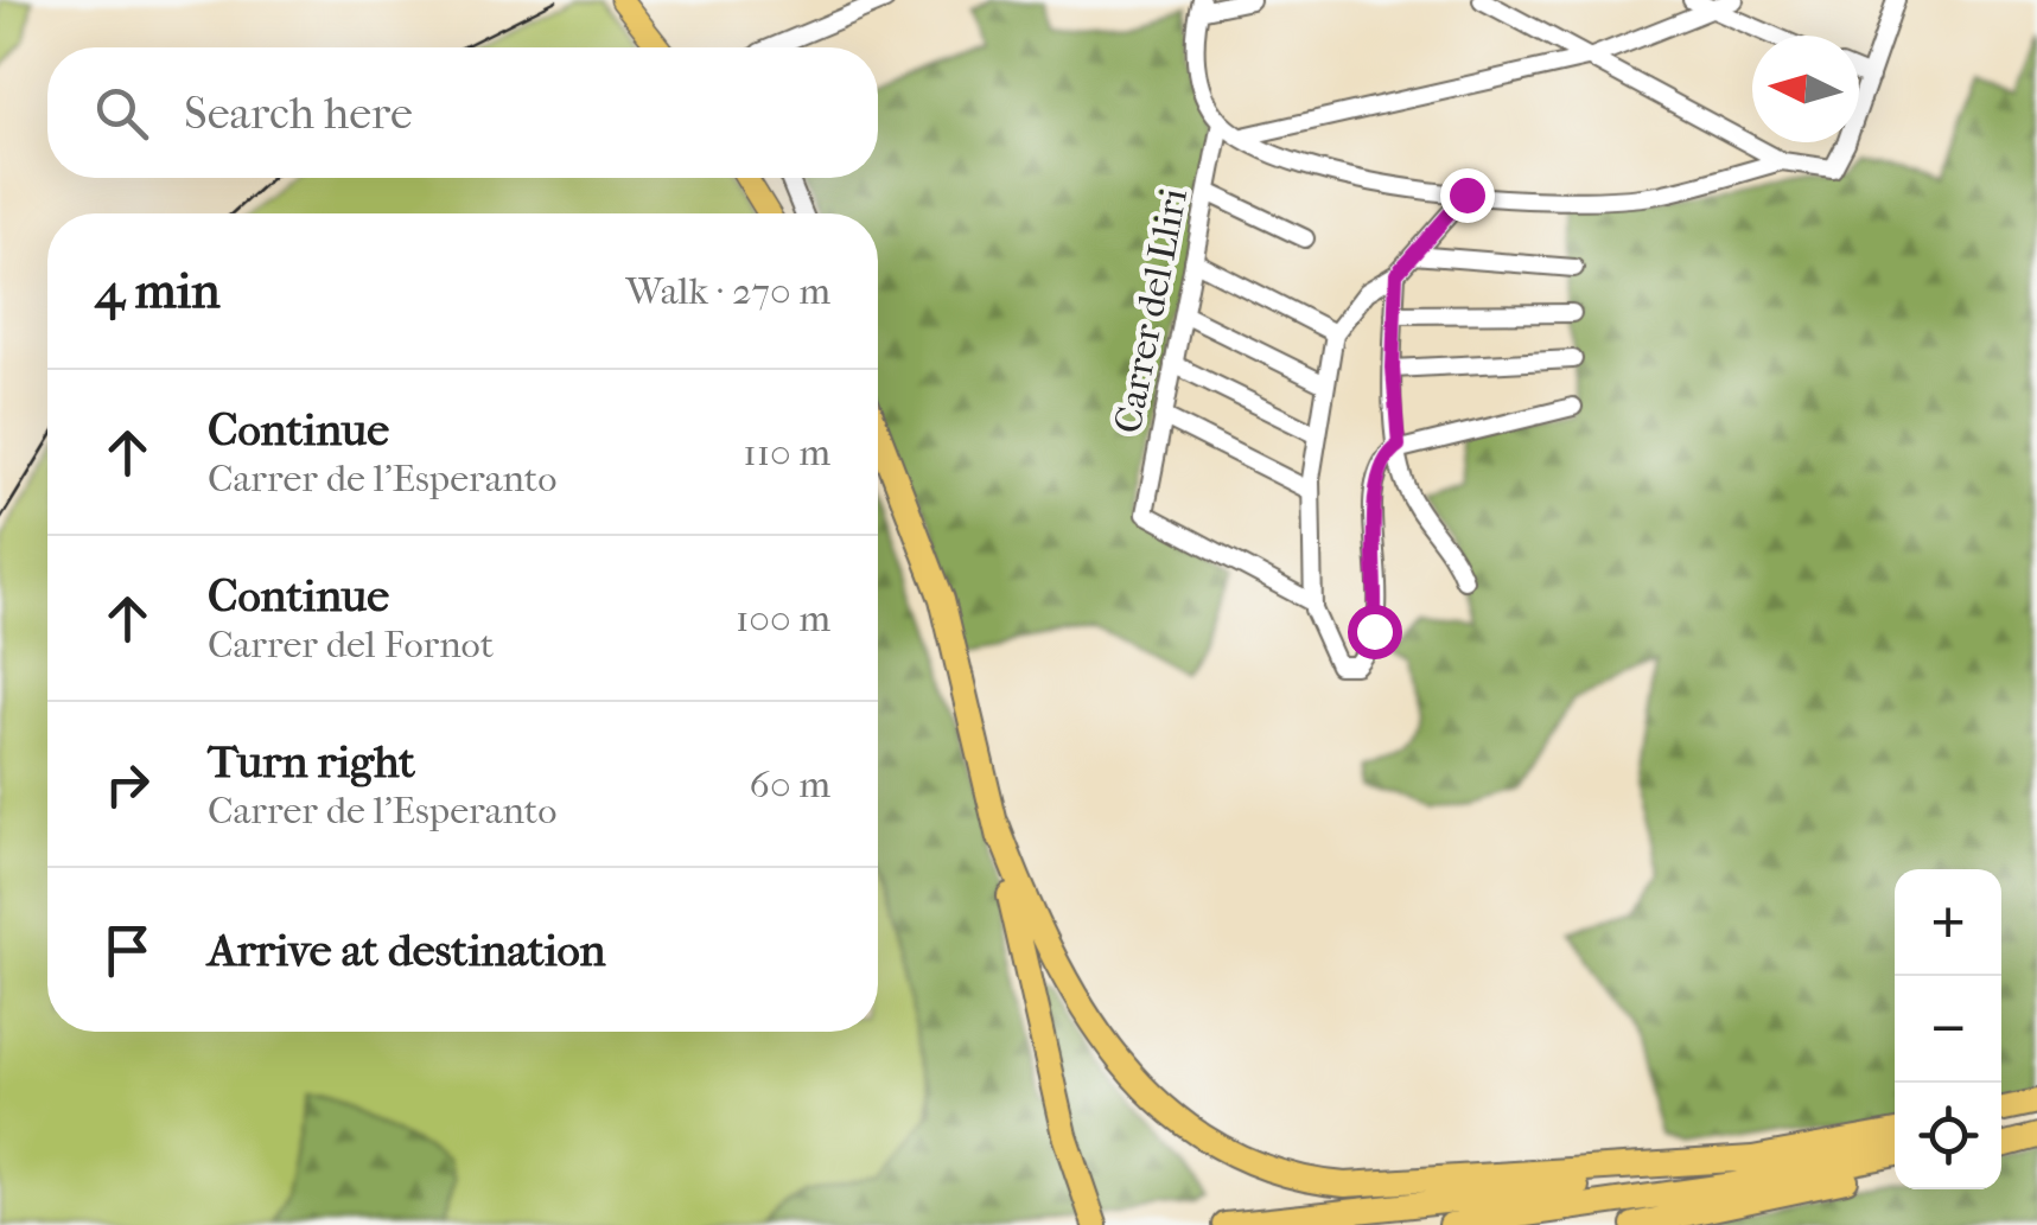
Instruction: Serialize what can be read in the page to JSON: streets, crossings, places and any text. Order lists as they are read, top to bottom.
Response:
{
  "streets": {
    "street": ["Carrer del Lliri"]
  },
  "north": "left",
  "page": {
    "search": "Search here",
    "heading": ["4 min", "Walk · 270 m"],
    "list": [
      ["Continue", "Carrer de l'Esperanto", "110 m"],
      ["Continue", "Carrer del Fornot", "100 m"],
      ["Turn right", "Carrer de l'Esperanto", "60 m"],
      "Arrive at destination"
    ],
    "map_buttons": ["+", "−"]
  }
}
